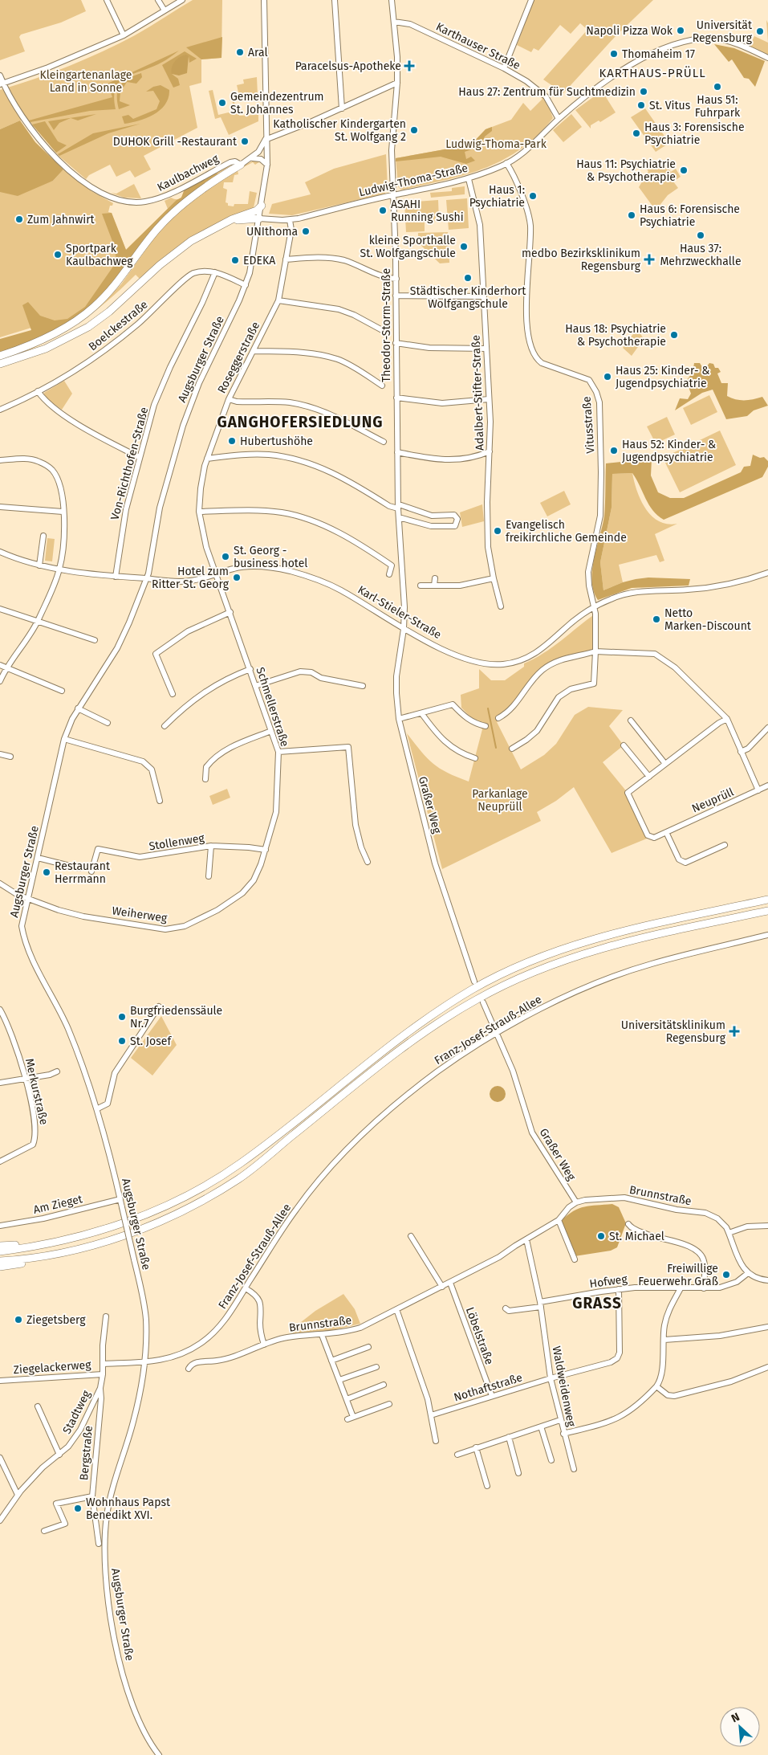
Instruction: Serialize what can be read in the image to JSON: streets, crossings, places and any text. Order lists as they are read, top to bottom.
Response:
{
  "streets": {
    "street": [
      "Karthauser Straße",
      "Kaulbachweg",
      "Ludwig-Thoma-Straße",
      "Boelckestraße",
      "Theodor-Storm-Straße",
      "Roseggerstraße",
      "Augsburger Straße",
      "Adalbert-Stifter-Straße",
      "Vitusstraße",
      "Von-Richthofen-Straße",
      "Karl-Stieler-Straße",
      "Schmellerstraße",
      "Neuprüll",
      "Graßer Weg",
      "Stollenweg",
      "Weiherweg",
      "Franz-Josef-Strauß-Allee",
      "Merkurstraße",
      "Brunnstraße",
      "Am Zieget",
      "Hofweg",
      "Löbelstraße",
      "Ziegelackerweg",
      "Waldweidenweg",
      "Nothaftstraße",
      "Stadtweg",
      "Bergstraße"
    ]
  },
  "crossings": [
    ["Karthauser Straße", "Ludwig-Thoma-Straße"],
    ["Karthauser Straße", "Theodor-Storm-Straße"],
    ["Ludwig-Thoma-Straße", "Theodor-Storm-Straße"],
    ["Ludwig-Thoma-Straße", "Roseggerstraße"],
    ["Ludwig-Thoma-Straße", "Augsburger Straße"],
    ["Ludwig-Thoma-Straße", "Adalbert-Stifter-Straße"],
    ["Ludwig-Thoma-Straße", "Vitusstraße"],
    ["Boelckestraße", "Augsburger Straße"],
    ["Boelckestraße", "Von-Richthofen-Straße"],
    ["Theodor-Storm-Straße", "Karl-Stieler-Straße"],
    ["Theodor-Storm-Straße", "Graßer Weg"],
    ["Roseggerstraße", "Karl-Stieler-Straße"],
    ["Roseggerstraße", "Schmellerstraße"],
    ["Augsburger Straße", "Karl-Stieler-Straße"],
    ["Augsburger Straße", "Weiherweg"],
    ["Augsburger Straße", "Franz-Josef-Strauß-Allee"],
    ["Augsburger Straße", "Am Zieget"],
    ["Augsburger Straße", "Ziegelackerweg"],
    ["Vitusstraße", "Karl-Stieler-Straße"],
    ["Von-Richthofen-Straße", "Karl-Stieler-Straße"],
    ["Karl-Stieler-Straße", "Schmellerstraße"],
    ["Karl-Stieler-Straße", "Graßer Weg"],
    ["Schmellerstraße", "Stollenweg"],
    ["Schmellerstraße", "Weiherweg"],
    ["Graßer Weg", "Franz-Josef-Strauß-Allee"],
    ["Graßer Weg", "Brunnstraße"],
    ["Stollenweg", "Weiherweg"],
    ["Franz-Josef-Strauß-Allee", "Ziegelackerweg"],
    ["Brunnstraße", "Hofweg"],
    ["Brunnstraße", "Löbelstraße"],
    ["Brunnstraße", "Waldweidenweg"],
    ["Hofweg", "Waldweidenweg"],
    ["Hofweg", "Nothaftstraße"],
    ["Löbelstraße", "Nothaftstraße"],
    ["Ziegelackerweg", "Stadtweg"],
    ["Waldweidenweg", "Nothaftstraße"],
    ["Stadtweg", "Bergstraße"]
  ],
  "districts": ["KARTHAUS-PRÜLL", "GANGHOFERSIEDLUNG", "GRASS"],
  "parks": ["Kleingartenanlage Land in Sonne", "Ludwig-Thoma-Park", "Parkanlage Neuprüll"],
  "places": {
    "other": [
      "Napoli Pizza Wok",
      "Universität Regensburg",
      "Aral",
      "Thomaheim 17",
      "Haus 51: Fuhrpark",
      "Haus 27: Zentrum für Suchtmedizin",
      "Gemeindezentrum St. Johannes",
      "St. Vitus",
      "Katholischer Kindergarten St. Wolfgang 2",
      "Haus 3: Forensische Psychiatrie",
      "DUHOK Grill -Restaurant",
      "Haus 11: Psychiatrie & Psychotherapie",
      "Haus 1: Psychiatrie",
      "ASAHI Running Sushi",
      "Haus 6: Forensische Psychiatrie",
      "Zum Jahnwirt",
      "UNIthoma",
      "Haus 37: Mehrzweckhalle",
      "kleine Sporthalle St. Wolfgangschule",
      "Sportpark Kaulbachweg",
      "EDEKA",
      "Städtischer Kinderhort Wolfgangschule",
      "Haus 18: Psychiatrie & Psychotherapie",
      "Haus 25: Kinder- & Jugendpsychiatrie",
      "Hubertushöhe",
      "Haus 52: Kinder- & Jugendpsychiatrie",
      "Evangelisch freikirchliche Gemeinde",
      "St. Georg - business hotel",
      "Hotel zum Ritter St. Georg",
      "Netto Marken-Discount",
      "Restaurant Herrmann",
      "Burgfriedenssäule Nr.7",
      "St. Josef",
      "St. Michael",
      "Freiwillige Feuerwehr Graß",
      "Ziegetsberg",
      "Wohnhaus Papst Benedikt XVI."
    ],
    "health": ["Paracelsus-Apotheke", "medbo Bezirksklinikum Regensburg", "Universitätsklinikum Regensburg"]
  },
  "north": "top left"
}
